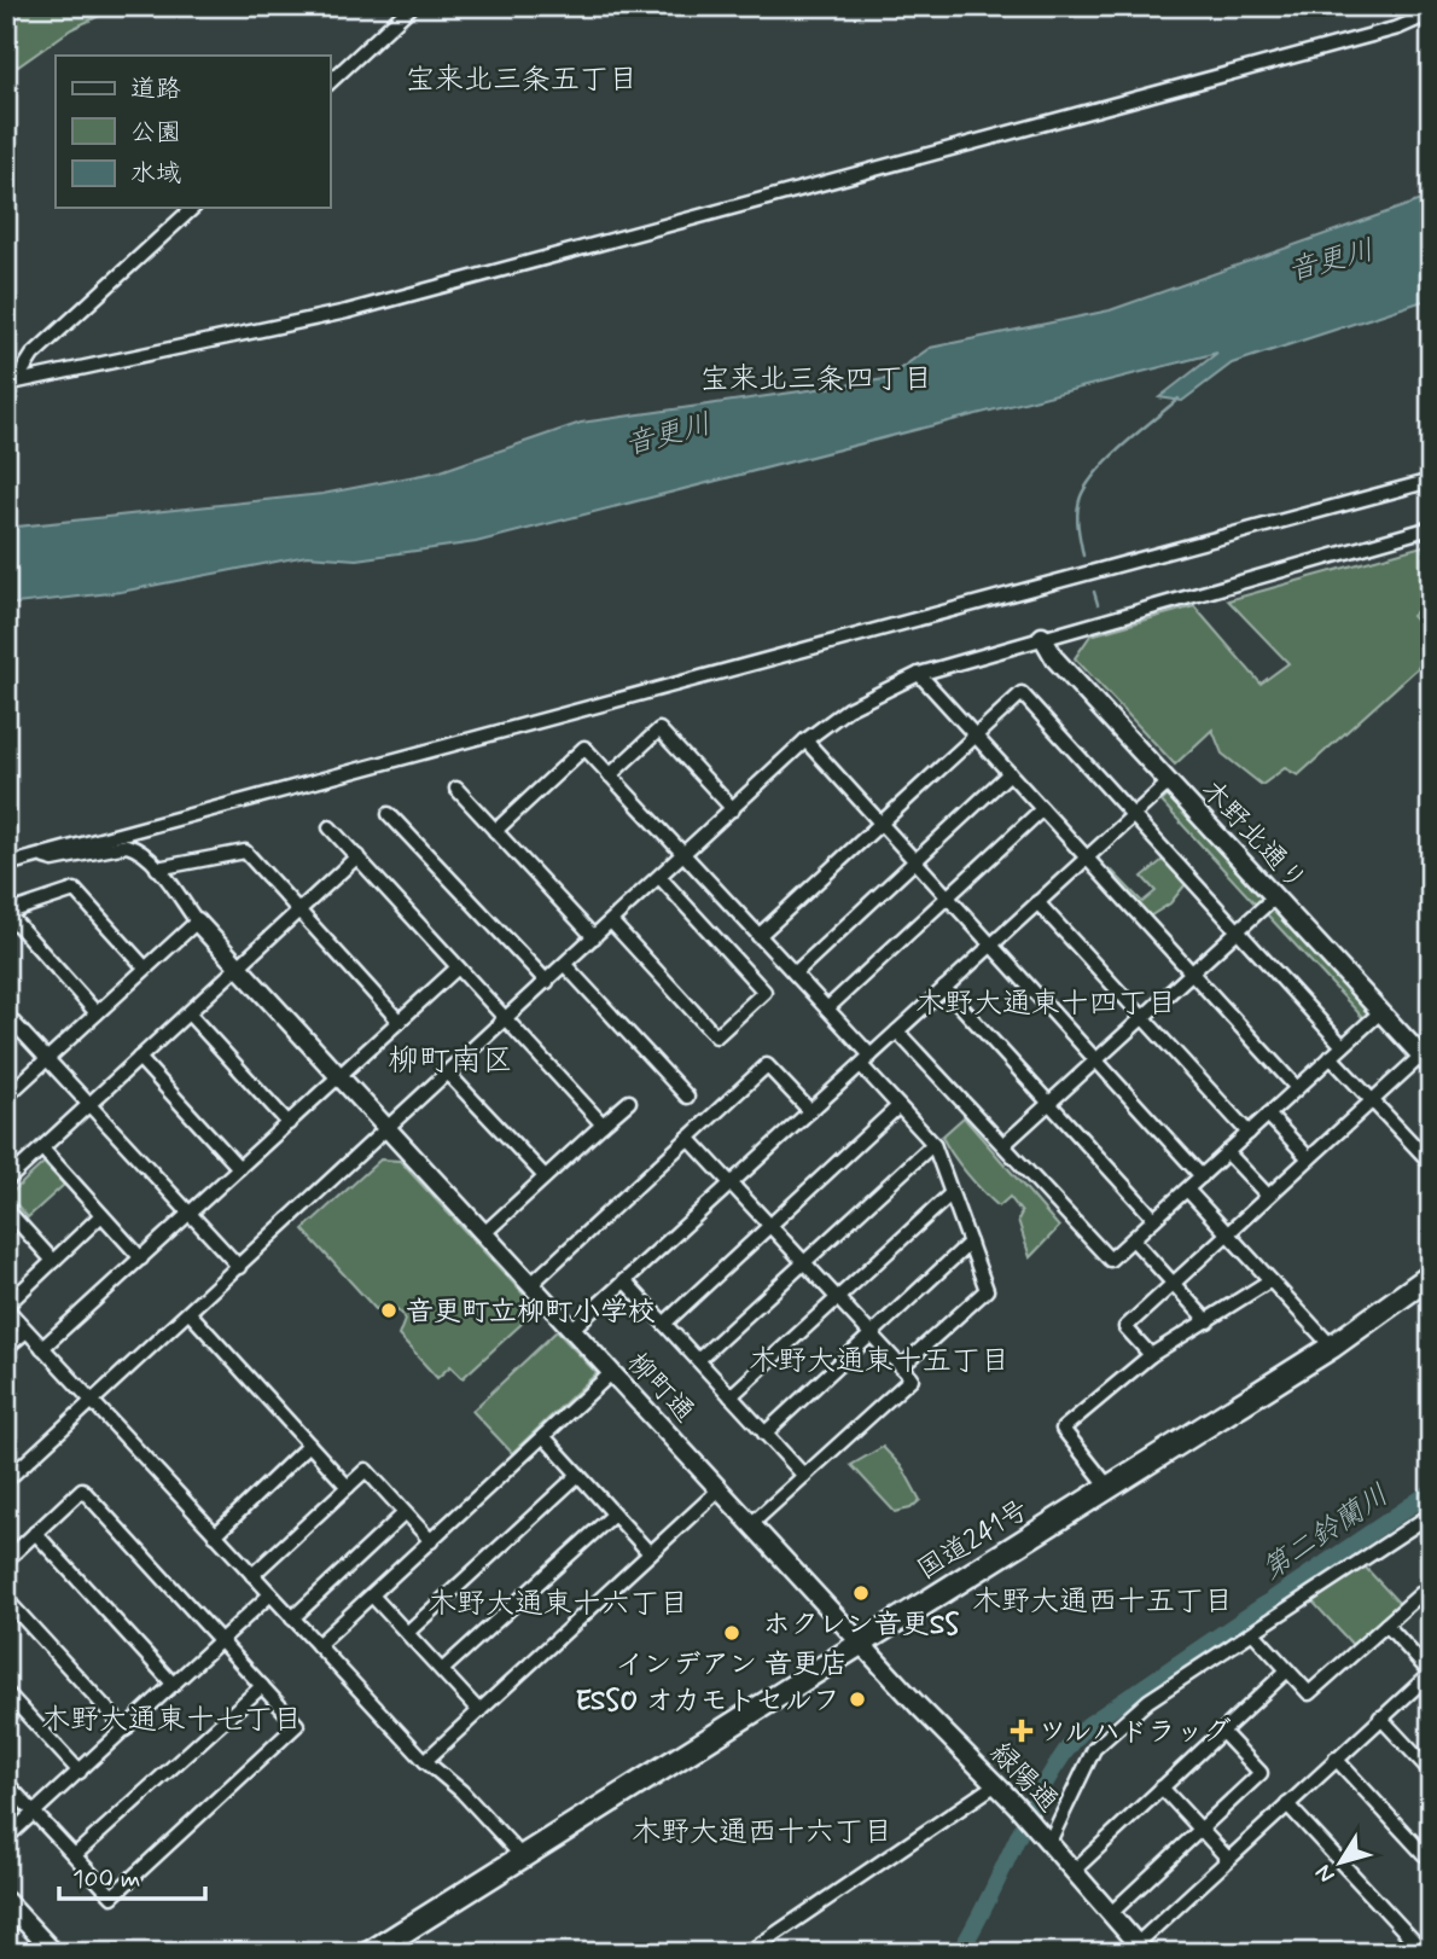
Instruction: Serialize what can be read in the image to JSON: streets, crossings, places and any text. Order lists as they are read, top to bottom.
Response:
{
  "streets": {
    "highway": ["国道241号"],
    "street": ["木野北通り", "柳町通", "緑陽通"]
  },
  "crossings": [
    ["柳町通", "国道241号"],
    ["柳町通", "緑陽通"],
    ["国道241号", "緑陽通"]
  ],
  "districts": [
    "宝来北三条五丁目",
    "宝来北三条四丁目",
    "木野大通東十四丁目",
    "柳町南区",
    "木野大通東十五丁目",
    "木野大通西十五丁目",
    "木野大通東十六丁目",
    "木野大通東十七丁目",
    "木野大通西十六丁目"
  ],
  "water": ["音更川", "第二鈴蘭川"],
  "places": {
    "other": [
      "音更町立柳町小学校",
      "ホクレン音更SS",
      "インデアン 音更店",
      "ESSO オカモトセルフ"
    ],
    "health": ["ツルハドラッグ"]
  },
  "legend": ["道路", "公園", "水域"],
  "scale_bar": "100 m",
  "north": "bottom left"
}
